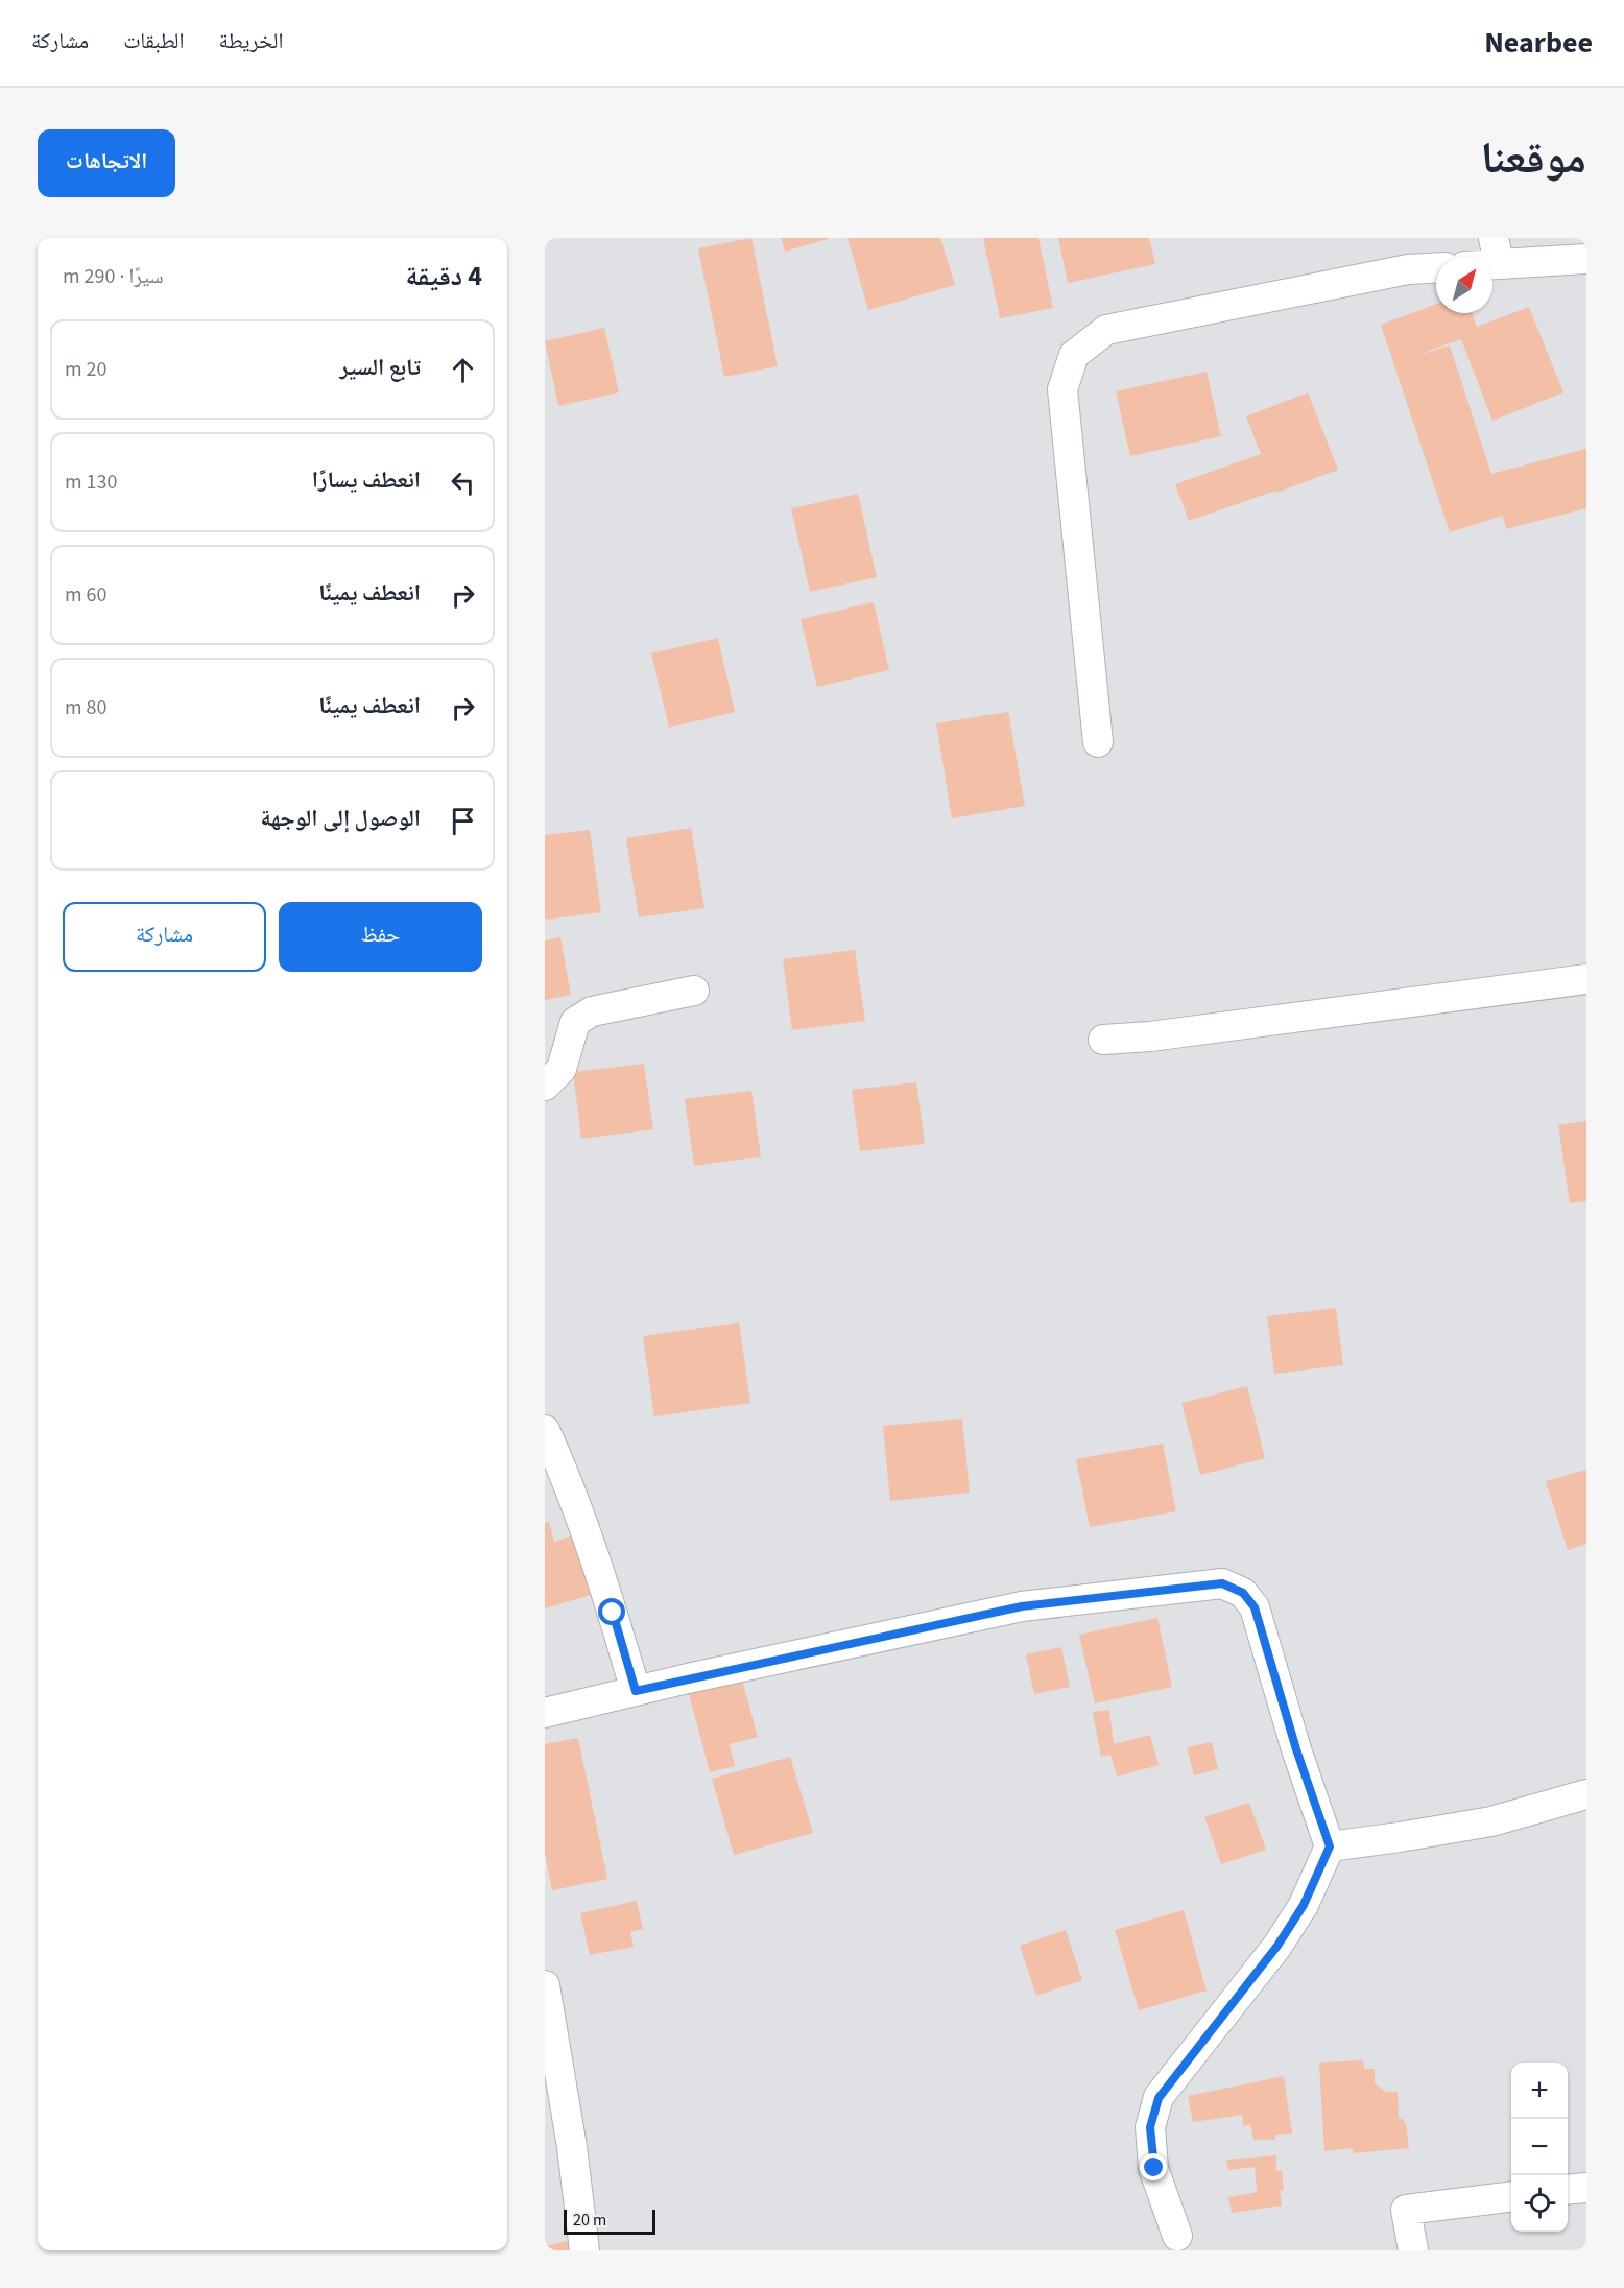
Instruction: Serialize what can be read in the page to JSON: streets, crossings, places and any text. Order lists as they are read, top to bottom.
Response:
{
  "scale_bar": "20 m",
  "north": "top right",
  "page": {
    "header": "Nearbee",
    "nav": ["الخريطة", "الطبقات", "مشاركة"],
    "title": "موقعنا",
    "buttons": [
      "الاتجاهات",
      ["حفظ", "مشاركة"]
    ],
    "heading": ["4 دقيقة", "سيرًا · 290 m"],
    "list": [
      ["تابع السير", "20 m"],
      ["انعطف يسارًا", "130 m"],
      ["انعطف يمينًا", "60 m"],
      ["انعطف يمينًا", "80 m"],
      "الوصول إلى الوجهة"
    ],
    "map_buttons": ["+", "−"],
    "scale": "20 m"
  }
}
